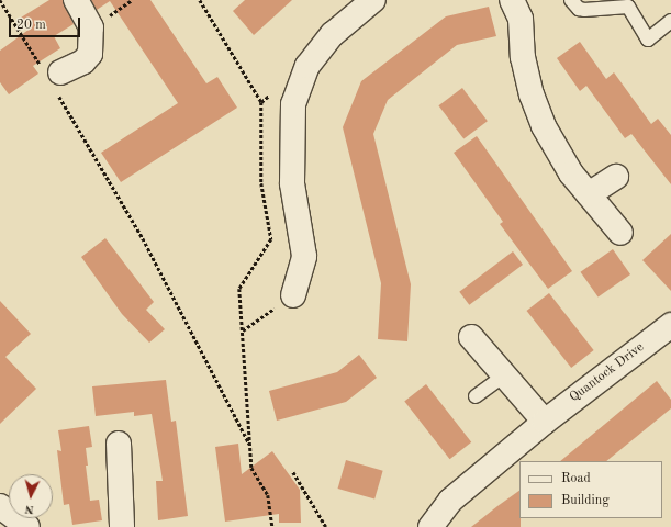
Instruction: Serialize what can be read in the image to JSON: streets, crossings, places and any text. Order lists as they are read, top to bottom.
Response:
{
  "streets": {
    "street": ["Quantock Drive"]
  },
  "legend": ["Road", "Building"],
  "scale_bar": "20 m",
  "north": "bottom"
}
